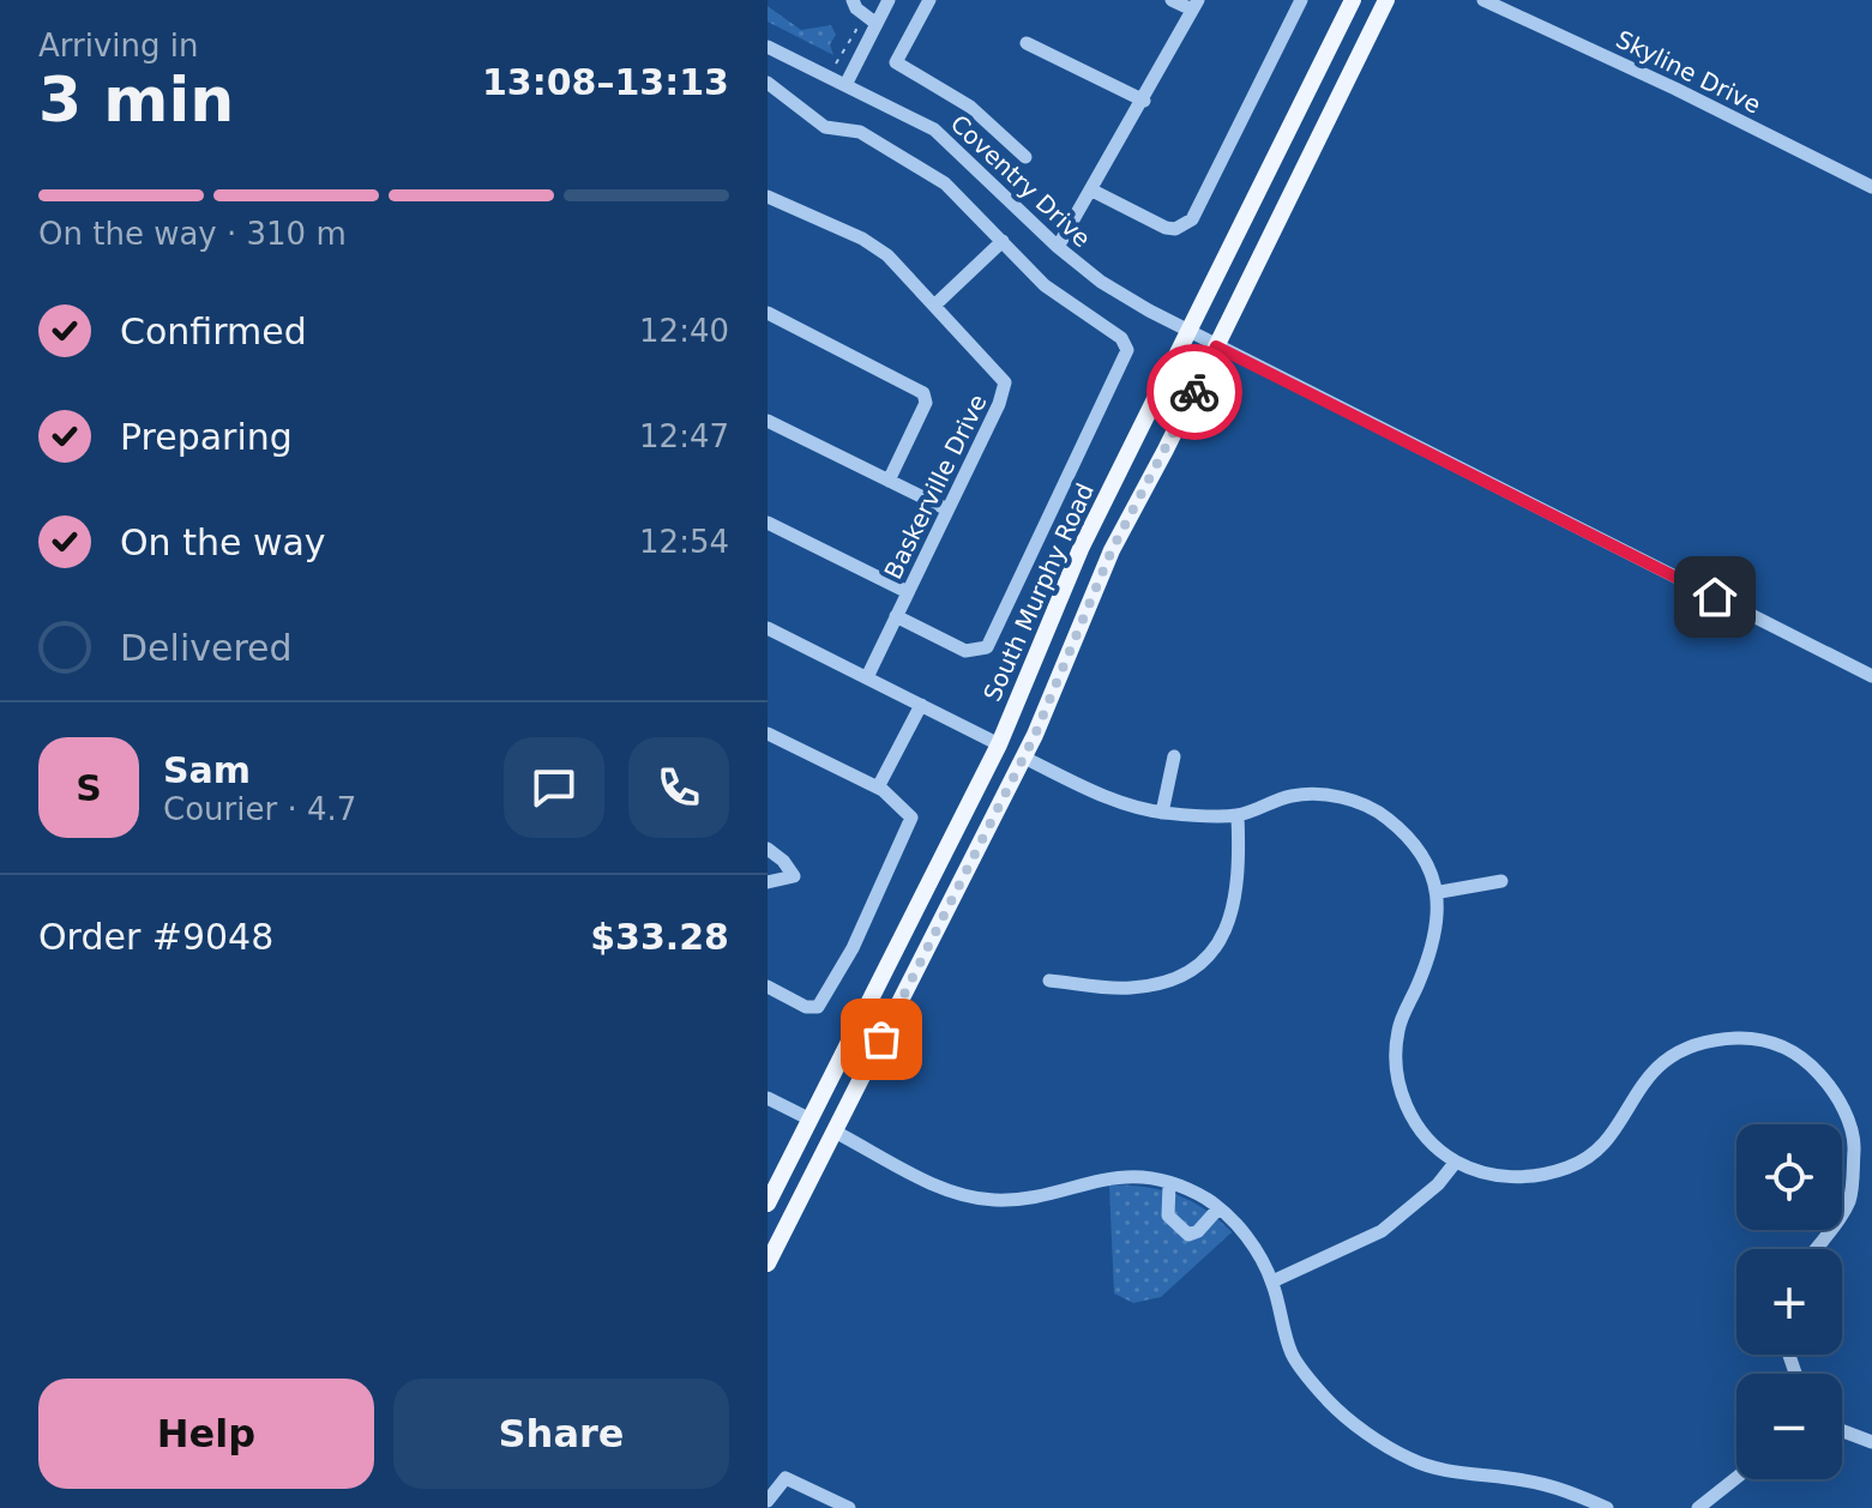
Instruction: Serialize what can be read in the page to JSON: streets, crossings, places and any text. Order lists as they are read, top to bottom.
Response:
{
  "streets": {
    "main road": ["South Murphy Road"],
    "street": ["Skyline Drive", "Coventry Drive", "Baskerville Drive"]
  },
  "crossings": [
    ["Coventry Drive", "South Murphy Road"]
  ],
  "page": {
    "heading": ["3 min", "Arriving in", "13:08–13:13"],
    "panel": [
      "Sam",
      "Courier · 4.7",
      "Order #9048",
      "$33.28"
    ],
    "bar": "On the way · 310 m",
    "list": [
      ["Confirmed", "12:40"],
      ["Preparing", "12:47"],
      ["On the way", "12:54"],
      "Delivered"
    ],
    "round": "S",
    "map_buttons": ["+", "−"],
    "buttons": ["Help", "Share"]
  }
}
